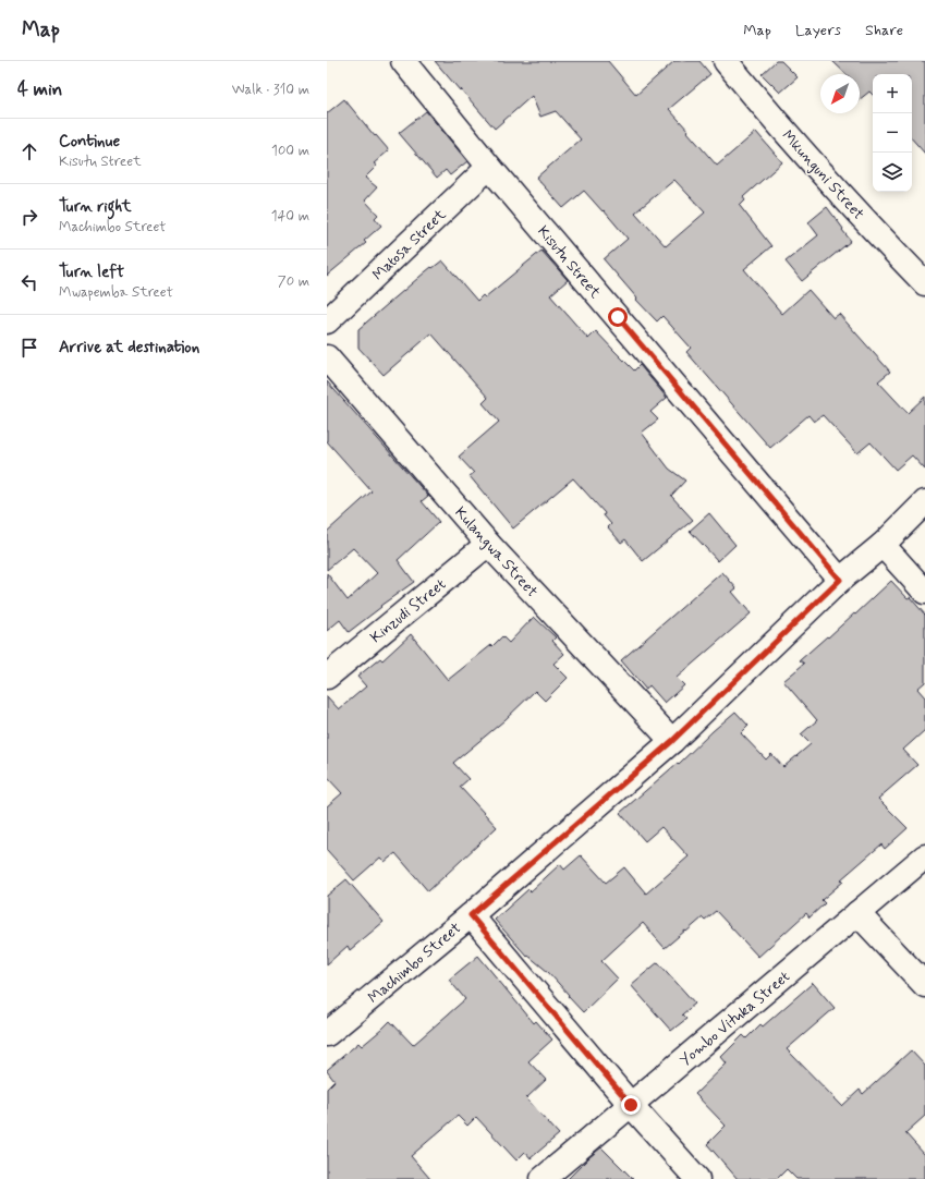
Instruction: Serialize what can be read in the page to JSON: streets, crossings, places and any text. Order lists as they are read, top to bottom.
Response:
{
  "streets": {
    "street": [
      "Mkunguni Street",
      "Matosa Street",
      "Kisutu Street",
      "Kulangwa Street",
      "Kinzudi Street",
      "Machimbo Street",
      "Yombo Vituka Street"
    ]
  },
  "crossings": [
    ["Matosa Street", "Kisutu Street"],
    ["Kisutu Street", "Machimbo Street"],
    ["Kulangwa Street", "Kinzudi Street"],
    ["Kulangwa Street", "Machimbo Street"]
  ],
  "north": "bottom left",
  "page": {
    "header": "Map",
    "nav": ["Map", "Layers", "Share"],
    "heading": ["4 min", "Walk · 310 m"],
    "map_buttons": ["+", "−"],
    "list": [
      ["Continue", "Kisutu Street", "100 m"],
      ["Turn right", "Machimbo Street", "140 m"],
      ["Turn left", "Mwapemba Street", "70 m"],
      "Arrive at destination"
    ]
  }
}
